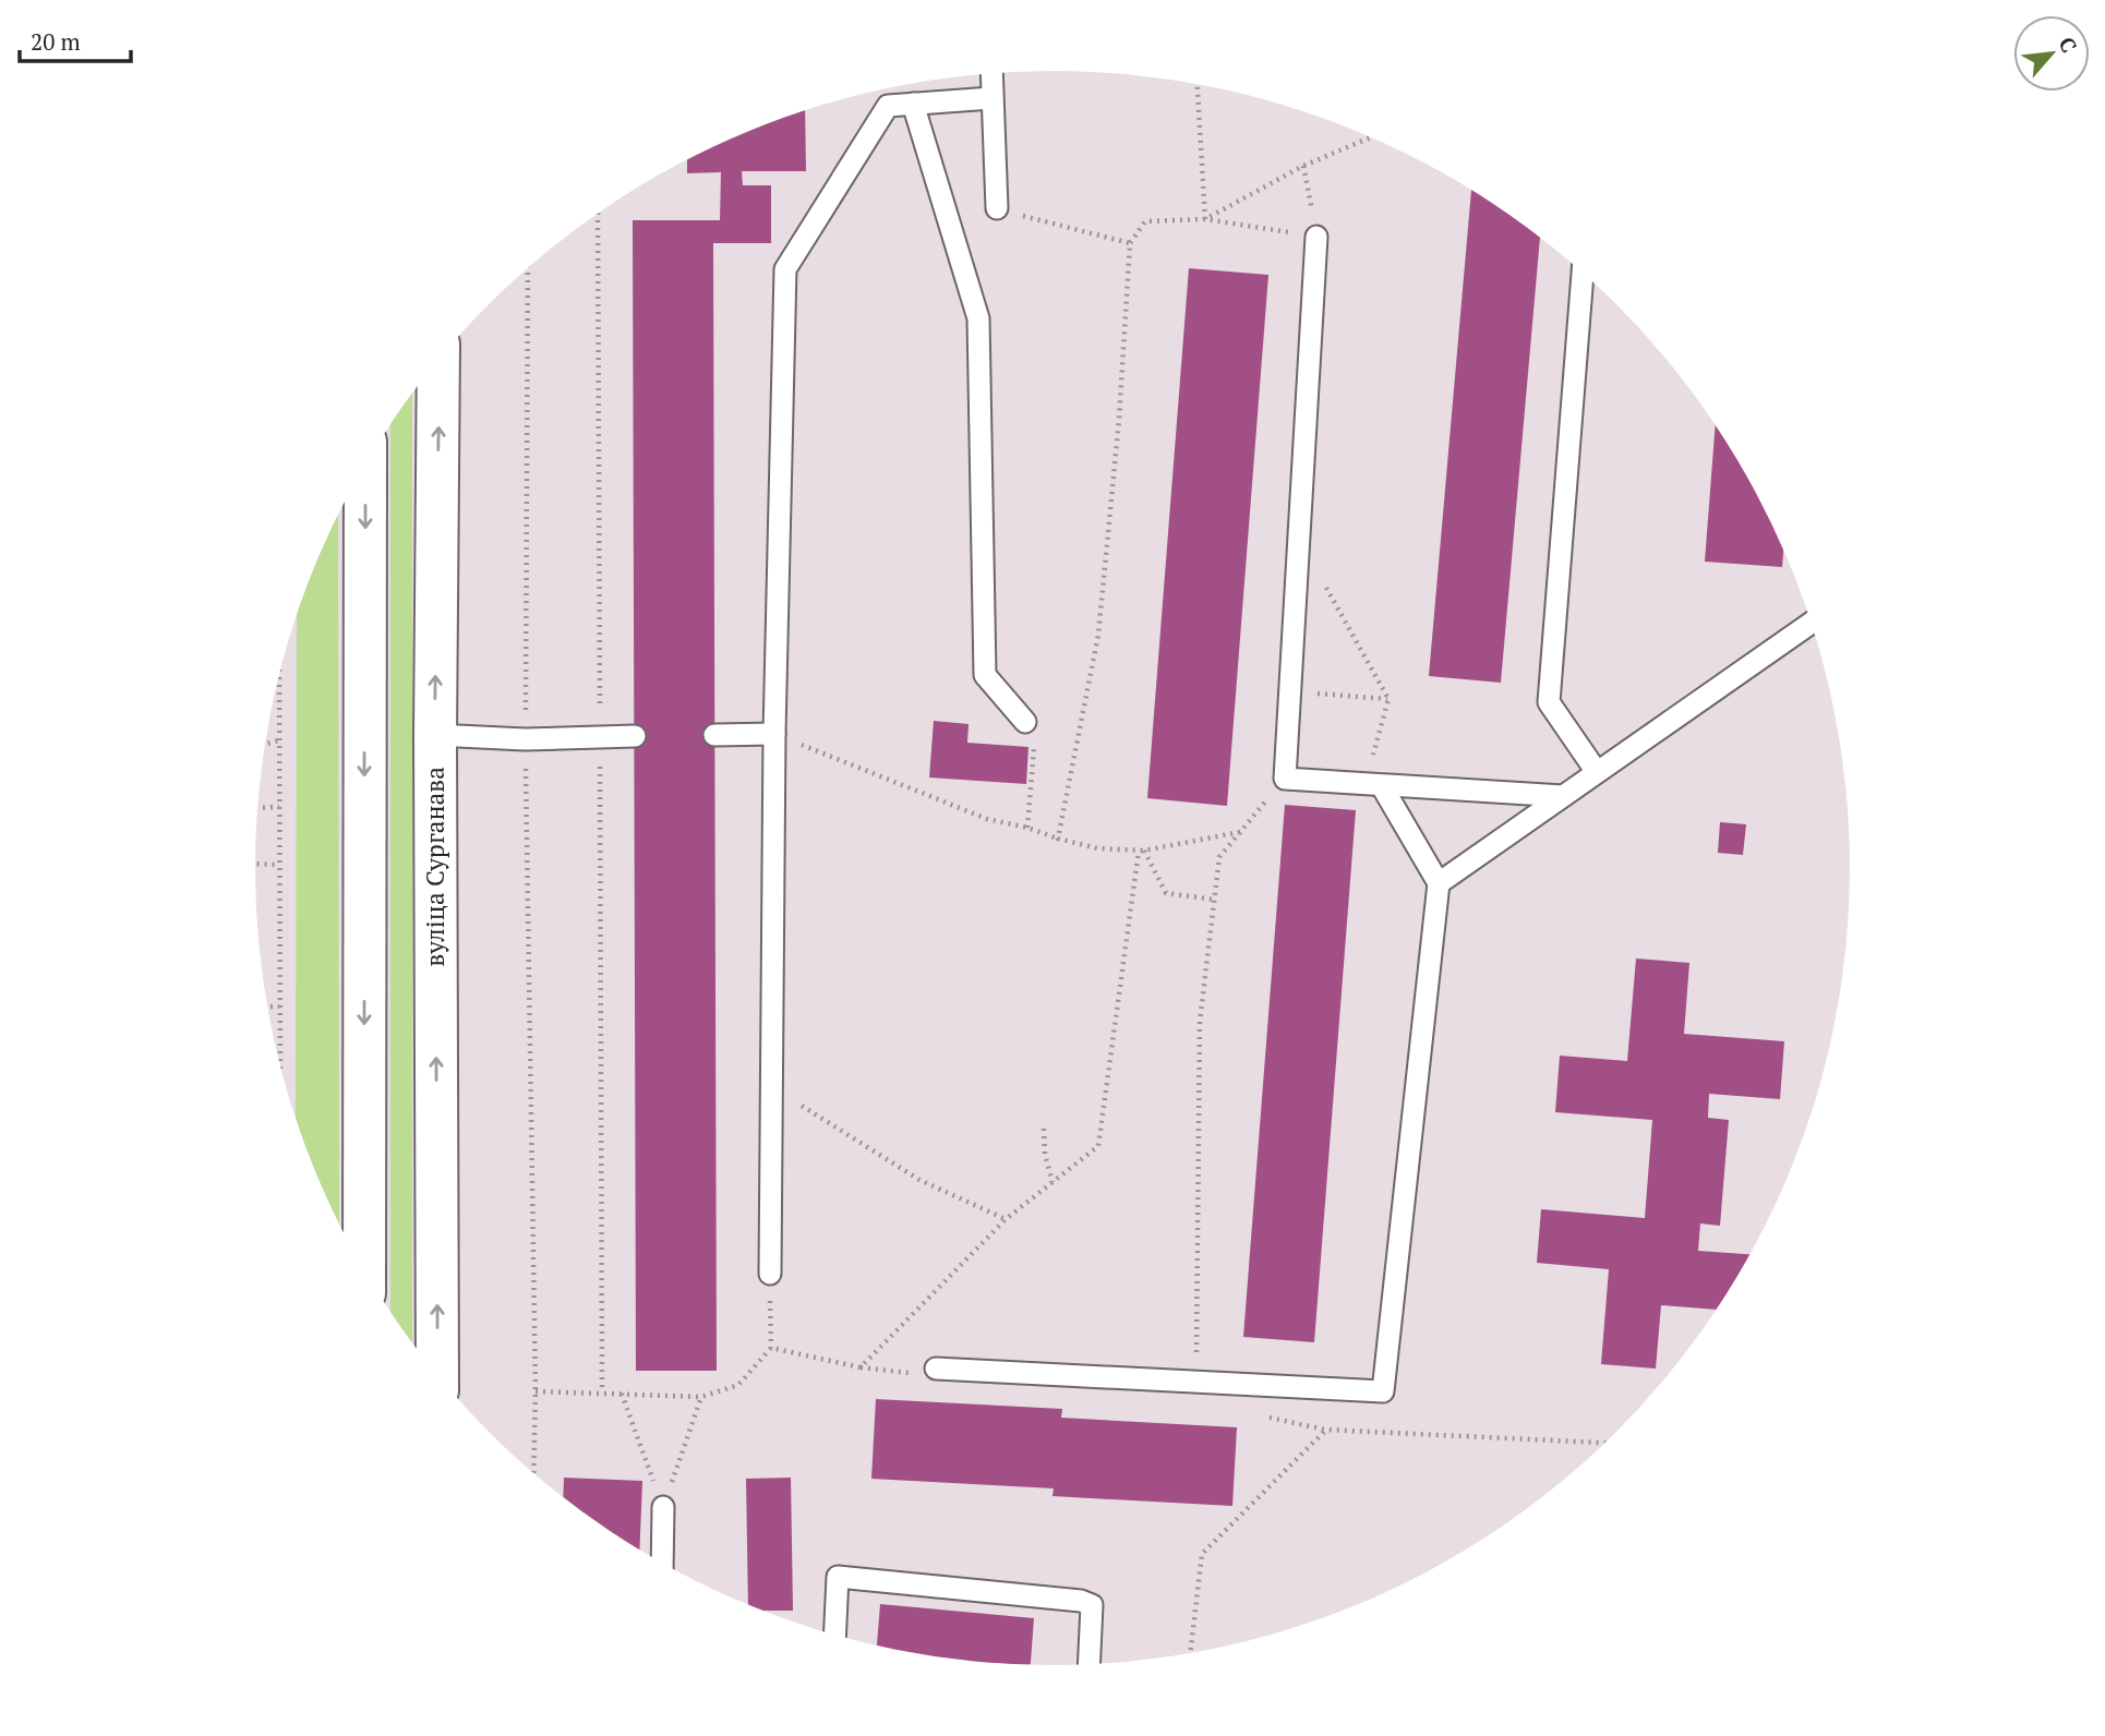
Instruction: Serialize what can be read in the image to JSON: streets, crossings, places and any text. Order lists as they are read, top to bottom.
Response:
{
  "streets": {
    "main road": ["вуліца Сурганава"]
  },
  "scale_bar": "20 m",
  "north": "top right"
}
